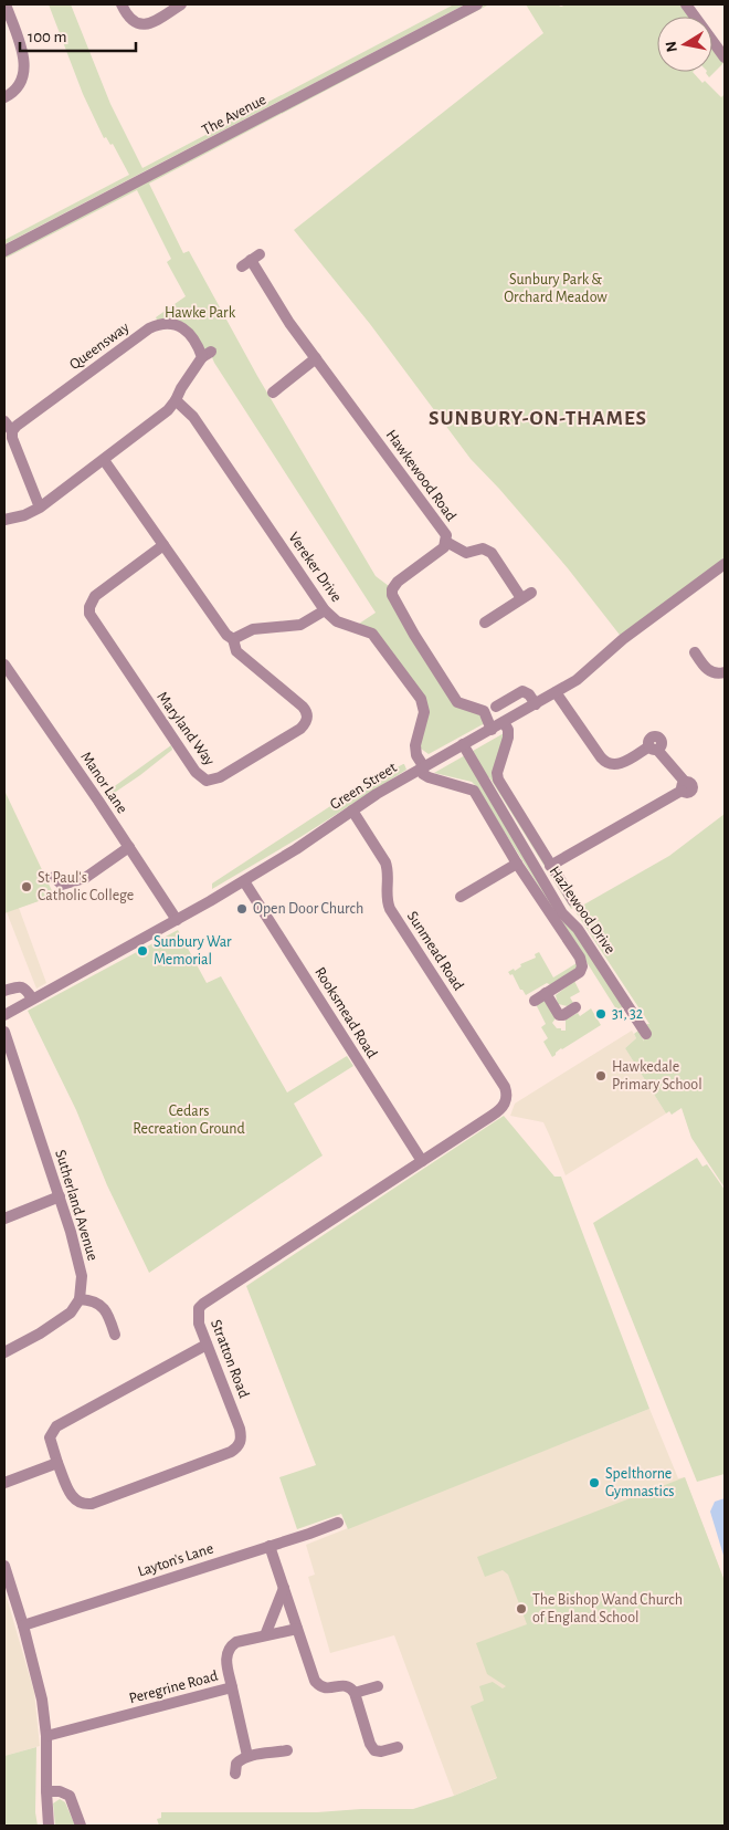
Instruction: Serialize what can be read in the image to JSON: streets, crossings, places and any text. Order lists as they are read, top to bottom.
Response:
{
  "streets": {
    "street": [
      "The Avenue",
      "Queensway",
      "Hawkewood Road",
      "Vereker Drive",
      "Maryland Way",
      "Manor Lane",
      "Green Street",
      "Hazlewood Drive",
      "Sunmead Road",
      "Rooksmead Road",
      "Sutherland Avenue",
      "Stratton Road",
      "Layton's Lane",
      "Peregrine Road"
    ]
  },
  "crossings": [
    ["Queensway", "Vereker Drive"],
    ["Queensway", "Maryland Way"],
    ["Hawkewood Road", "Green Street"],
    ["Vereker Drive", "Green Street"],
    ["Manor Lane", "Green Street"],
    ["Green Street", "Hazlewood Drive"],
    ["Green Street", "Sunmead Road"],
    ["Green Street", "Rooksmead Road"],
    ["Sunmead Road", "Stratton Road"],
    ["Rooksmead Road", "Stratton Road"]
  ],
  "districts": ["SUNBURY-ON-THAMES"],
  "parks": ["Sunbury Park & Orchard Meadow", "Hawke Park", "Cedars Recreation Ground"],
  "places": [
    "St Paul's Catholic College",
    "Open Door Church",
    "Sunbury War Memorial",
    "31, 32",
    "Hawkedale Primary School",
    "Spelthorne Gymnastics",
    "The Bishop Wand Church of England School"
  ],
  "scale_bar": "100 m",
  "north": "left"
}
